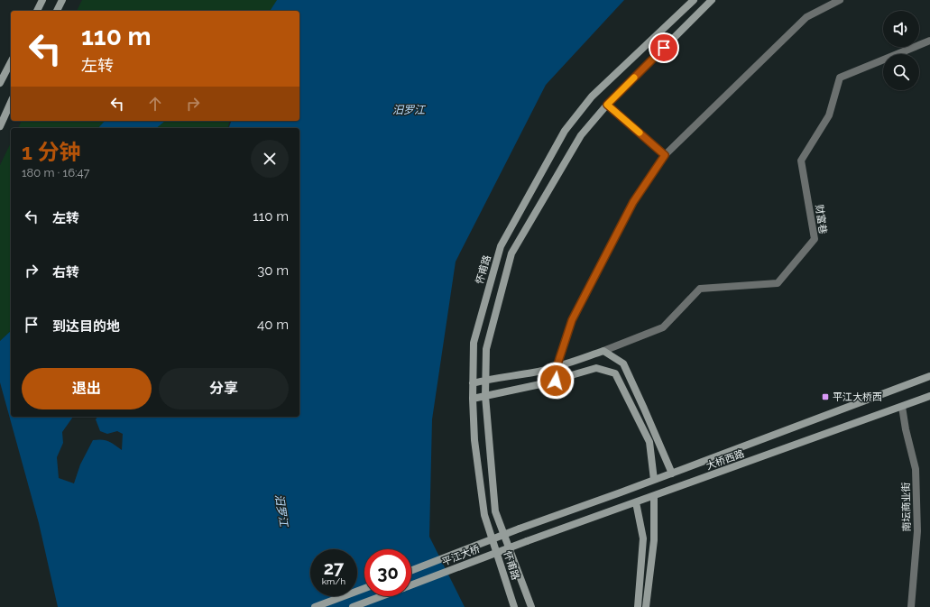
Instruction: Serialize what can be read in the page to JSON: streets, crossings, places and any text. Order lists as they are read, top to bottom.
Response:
{
  "streets": {
    "main road": ["怀甫路", "大桥西路", "平江大桥"],
    "street": ["财富巷", "南坛商业街"]
  },
  "crossings": [
    ["大桥西路", "南坛商业街"],
    ["大桥西路", "平江大桥"]
  ],
  "water": ["汨罗江"],
  "places": {
    "transit": ["平江大桥西"]
  },
  "page": {
    "turn": ["110 m", "左转"],
    "heading": ["1 分钟", "180 m · 16:47"],
    "list": [
      {
        "name": "左转",
        "value": "110 m"
      },
      {
        "name": "右转",
        "value": "30 m"
      },
      {
        "name": "到达目的地",
        "value": "40 m"
      }
    ],
    "buttons": ["退出", "分享"],
    "speed": "27 km/h",
    "limit": "30"
  }
}
